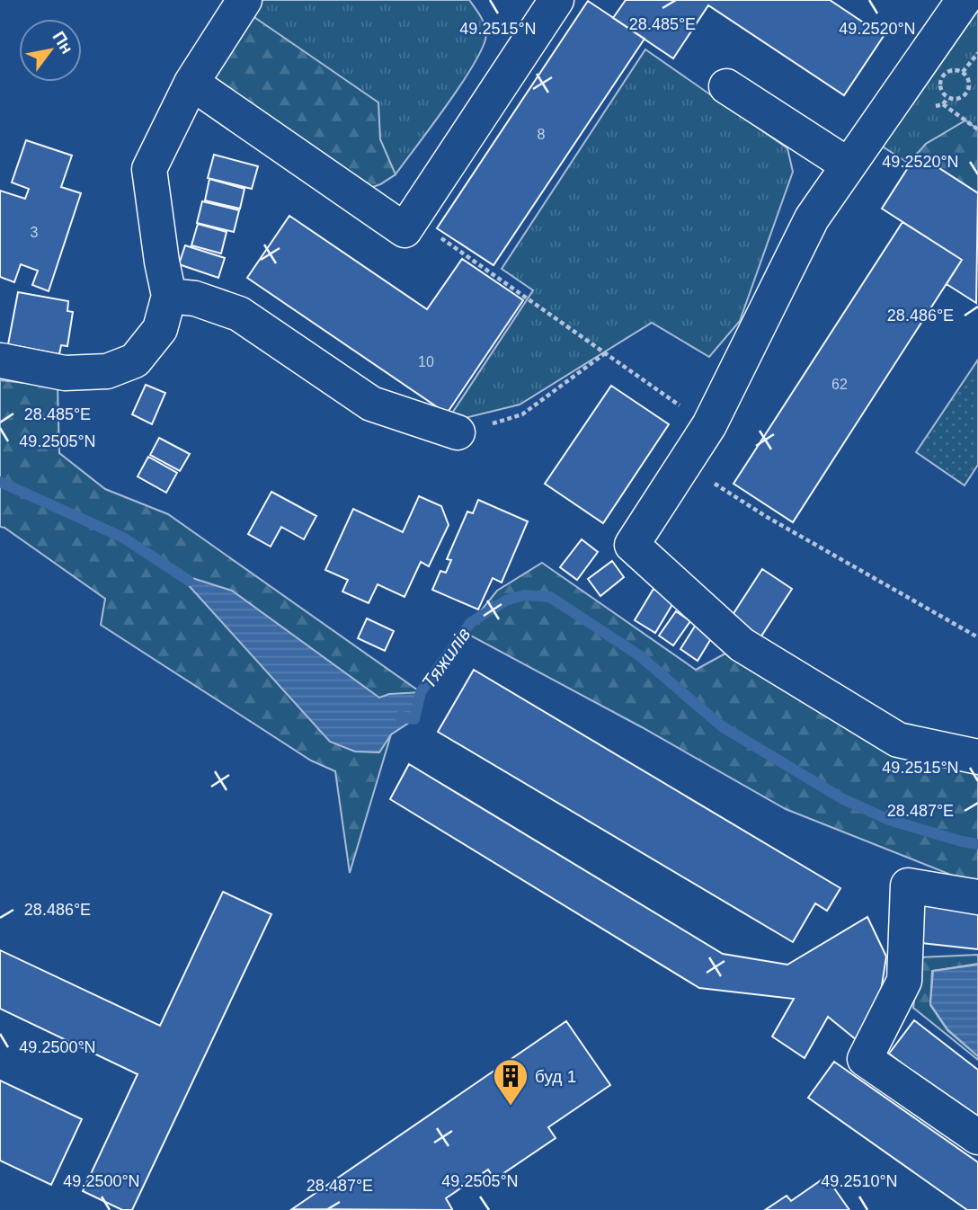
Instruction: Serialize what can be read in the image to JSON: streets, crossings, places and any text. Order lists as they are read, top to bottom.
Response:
{
  "water": ["Тяжилів"],
  "places": {
    "building": ["буд 1"]
  },
  "house_numbers": [
    "8",
    "3",
    "10",
    "62"
  ],
  "north": "top right",
  "coordinates": [
    "28.485°E",
    "49.2515°N",
    "49.2520°N",
    "28.486°E",
    "49.2505°N",
    "28.487°E",
    "49.2500°N",
    "49.2510°N"
  ]
}
